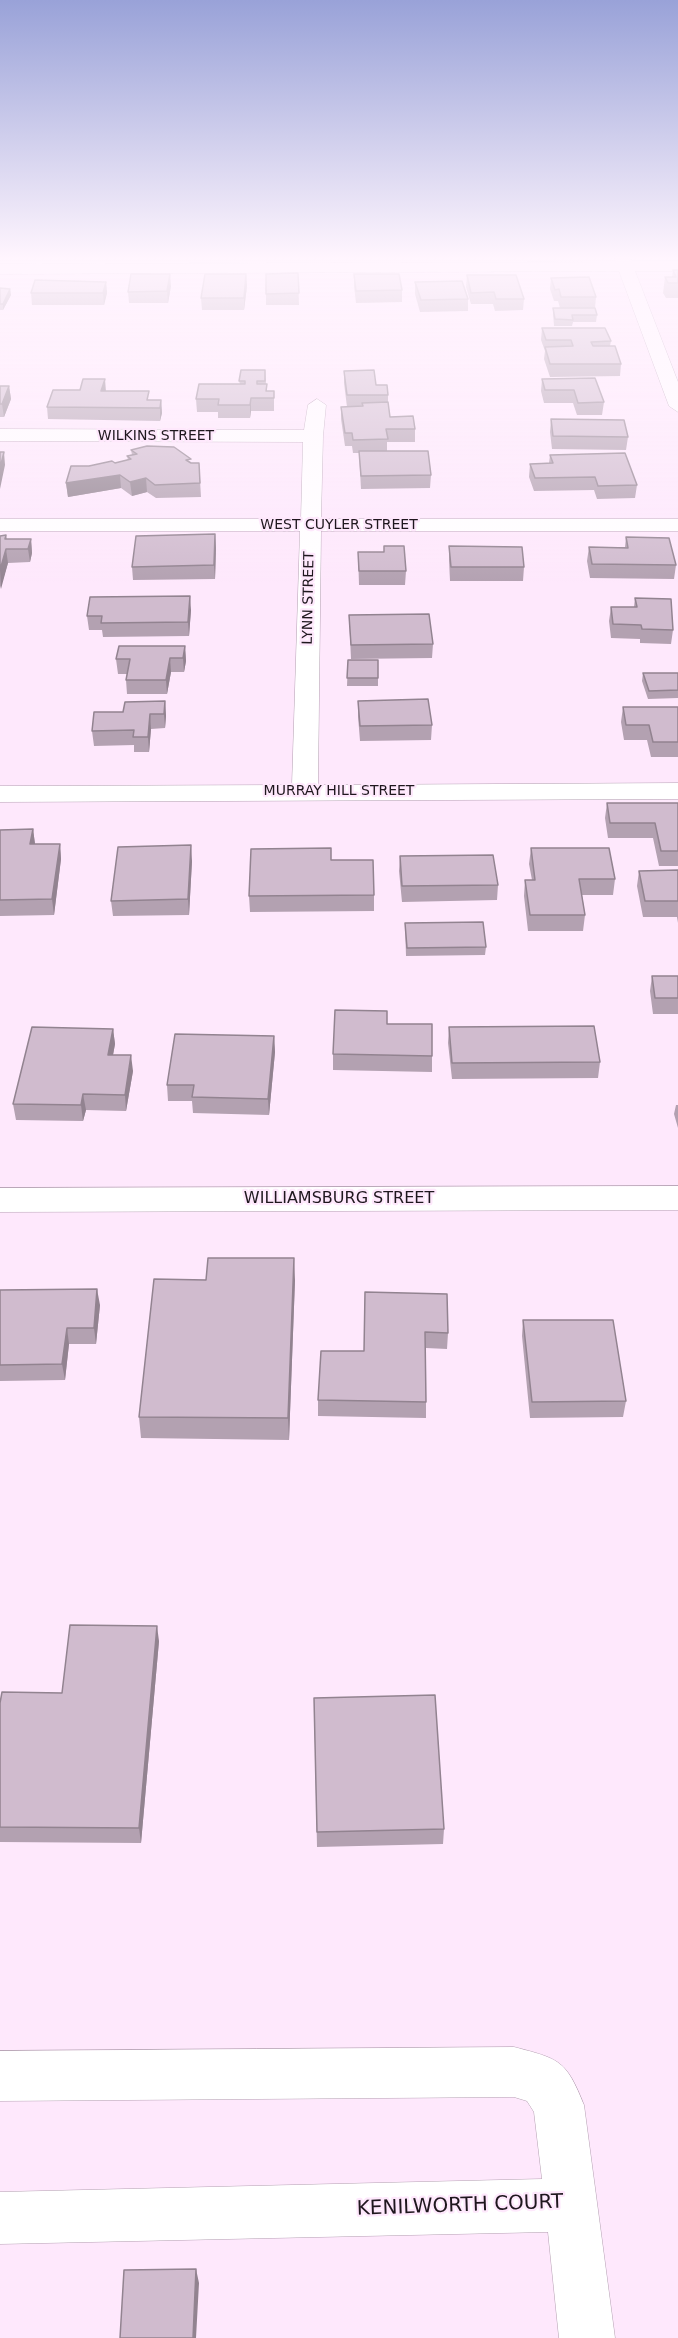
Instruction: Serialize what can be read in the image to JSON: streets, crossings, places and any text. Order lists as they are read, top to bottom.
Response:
{
  "streets": {
    "street": [
      "WILKINS STREET",
      "WEST CUYLER STREET",
      "LYNN STREET",
      "MURRAY HILL STREET",
      "WILLIAMSBURG STREET",
      "KENILWORTH COURT"
    ]
  },
  "crossings": [
    ["WILKINS STREET", "LYNN STREET"],
    ["WEST CUYLER STREET", "LYNN STREET"],
    ["LYNN STREET", "MURRAY HILL STREET"]
  ]
}
